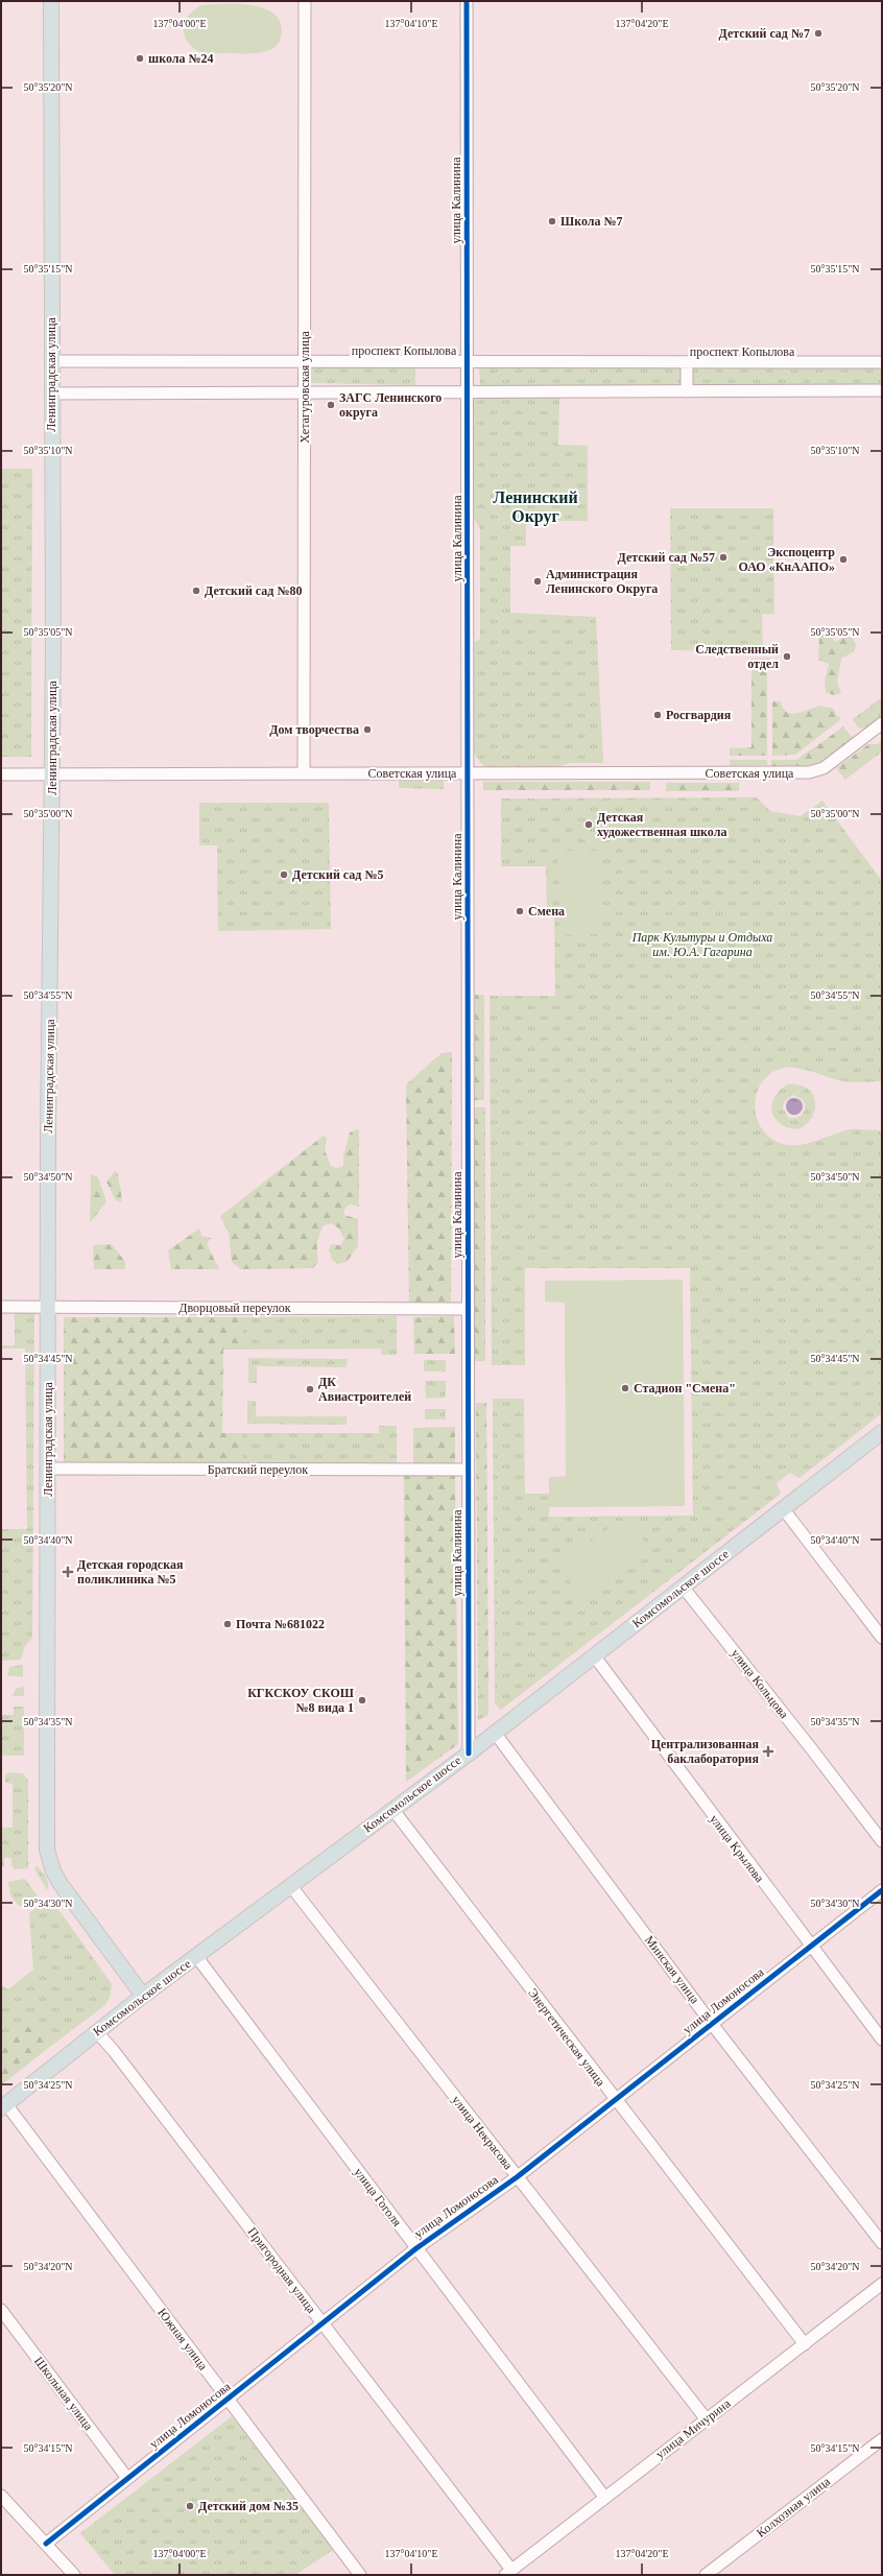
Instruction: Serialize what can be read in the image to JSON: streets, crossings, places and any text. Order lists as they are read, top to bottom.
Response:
{
  "streets": {
    "main road": ["Ленинградская улица", "Комсомольское шоссе"],
    "street": [
      "улица Калинина",
      "проспект Копылова",
      "Хетагуровская улица",
      "Советская улица",
      "Дворцовый переулок",
      "Братский переулок",
      "улица Кольцова",
      "улица Крылова",
      "Минская улица",
      "улица Ломоносова",
      "Энергетическая улица",
      "улица Некрасова",
      "улица Гоголя",
      "Пригородная улица",
      "Южная улица",
      "Школьная улица",
      "улица Мичурина",
      "Колхозная улица"
    ]
  },
  "crossings": [
    ["улица Калинина", "проспект Копылова"],
    ["улица Калинина", "Советская улица"],
    ["улица Калинина", "Дворцовый переулок"],
    ["улица Калинина", "Братский переулок"],
    ["улица Калинина", "Комсомольское шоссе"],
    ["проспект Копылова", "Ленинградская улица"],
    ["проспект Копылова", "Хетагуровская улица"],
    ["Ленинградская улица", "Советская улица"],
    ["Ленинградская улица", "Дворцовый переулок"],
    ["Ленинградская улица", "Братский переулок"],
    ["Ленинградская улица", "Комсомольское шоссе"],
    ["Хетагуровская улица", "Советская улица"],
    ["Комсомольское шоссе", "улица Кольцова"],
    ["Комсомольское шоссе", "улица Крылова"],
    ["Комсомольское шоссе", "Минская улица"],
    ["Комсомольское шоссе", "Энергетическая улица"],
    ["Комсомольское шоссе", "улица Некрасова"],
    ["Комсомольское шоссе", "улица Гоголя"],
    ["Комсомольское шоссе", "Пригородная улица"],
    ["Комсомольское шоссе", "Южная улица"],
    ["улица Крылова", "улица Ломоносова"],
    ["Минская улица", "улица Ломоносова"],
    ["улица Ломоносова", "Энергетическая улица"],
    ["улица Ломоносова", "улица Некрасова"],
    ["улица Ломоносова", "улица Гоголя"],
    ["улица Ломоносова", "Пригородная улица"],
    ["улица Ломоносова", "Южная улица"],
    ["улица Ломоносова", "Школьная улица"],
    ["Энергетическая улица", "улица Мичурина"],
    ["улица Некрасова", "улица Мичурина"],
    ["улица Гоголя", "улица Мичурина"],
    ["Пригородная улица", "улица Мичурина"]
  ],
  "districts": ["Ленинский Округ"],
  "parks": ["Парк Культуры и Отдыха им. Ю.А. Гагарина"],
  "places": {
    "other": [
      "Детский сад №7",
      "школа №24",
      "Школа №7",
      "ЗАГС Ленинского округа",
      "Детский сад №57",
      "Экспоцентр ОАО «КнААПО»",
      "Администрация Ленинского Округа",
      "Детский сад №80",
      "Следственный отдел",
      "Росгвардия",
      "Дом творчества",
      "Детская художественная школа",
      "Детский сад №5",
      "Смена",
      "Стадион \"Смена\"",
      "ДК Авиастроителей",
      "Почта №681022",
      "КГКСКОУ СКОШ №8 вида 1",
      "Детский дом №35"
    ],
    "health": ["Детская городская поликлиника №5", "Централизованная баклаборатория"]
  },
  "coordinates": [
    "137°04'00\"E",
    "137°04'10\"E",
    "137°04'20\"E",
    "50°35'20\"N",
    "50°35'15\"N",
    "50°35'10\"N",
    "50°35'05\"N",
    "50°35'00\"N",
    "50°34'55\"N",
    "50°34'50\"N",
    "50°34'45\"N",
    "50°34'40\"N",
    "50°34'35\"N",
    "50°34'30\"N",
    "50°34'25\"N",
    "50°34'20\"N",
    "50°34'15\"N"
  ]
}
